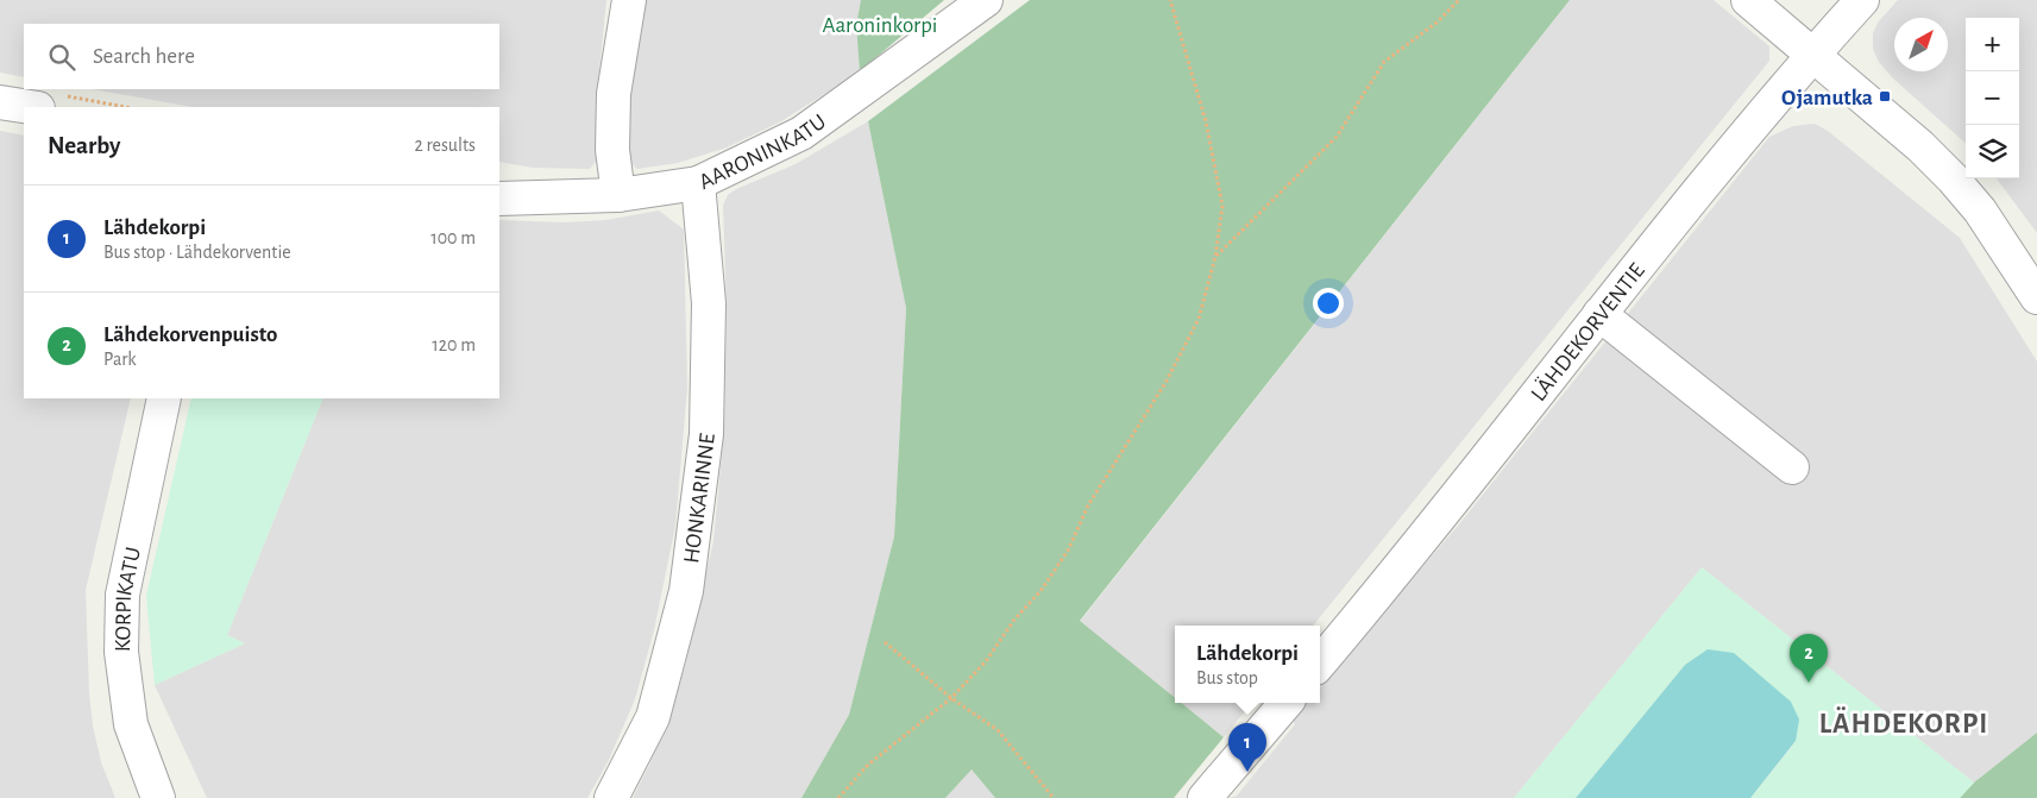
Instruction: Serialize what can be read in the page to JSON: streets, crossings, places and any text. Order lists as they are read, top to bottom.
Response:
{
  "streets": {
    "street": [
      "AARONINKATU",
      "LÄHDEKORVENTIE",
      "HONKARINNE",
      "KORPIKATU"
    ]
  },
  "crossings": [
    ["AARONINKATU", "HONKARINNE"]
  ],
  "districts": ["LÄHDEKORPI"],
  "parks": ["Aaroninkorpi"],
  "places": {
    "transit": ["Ojamutka"]
  },
  "north": "top right",
  "page": {
    "map_buttons": ["+", "−"],
    "search": "Search here",
    "heading": ["Nearby", "2 results"],
    "list": [
      {
        "mark": "1",
        "name": "Lähdekorpi",
        "note": "Bus stop · Lähdekorventie",
        "value": "100 m"
      },
      {
        "mark": "2",
        "name": "Lähdekorvenpuisto",
        "note": "Park",
        "value": "120 m"
      }
    ],
    "popup": ["Lähdekorpi", "Bus stop"],
    "pins": ["2", "1"]
  }
}
